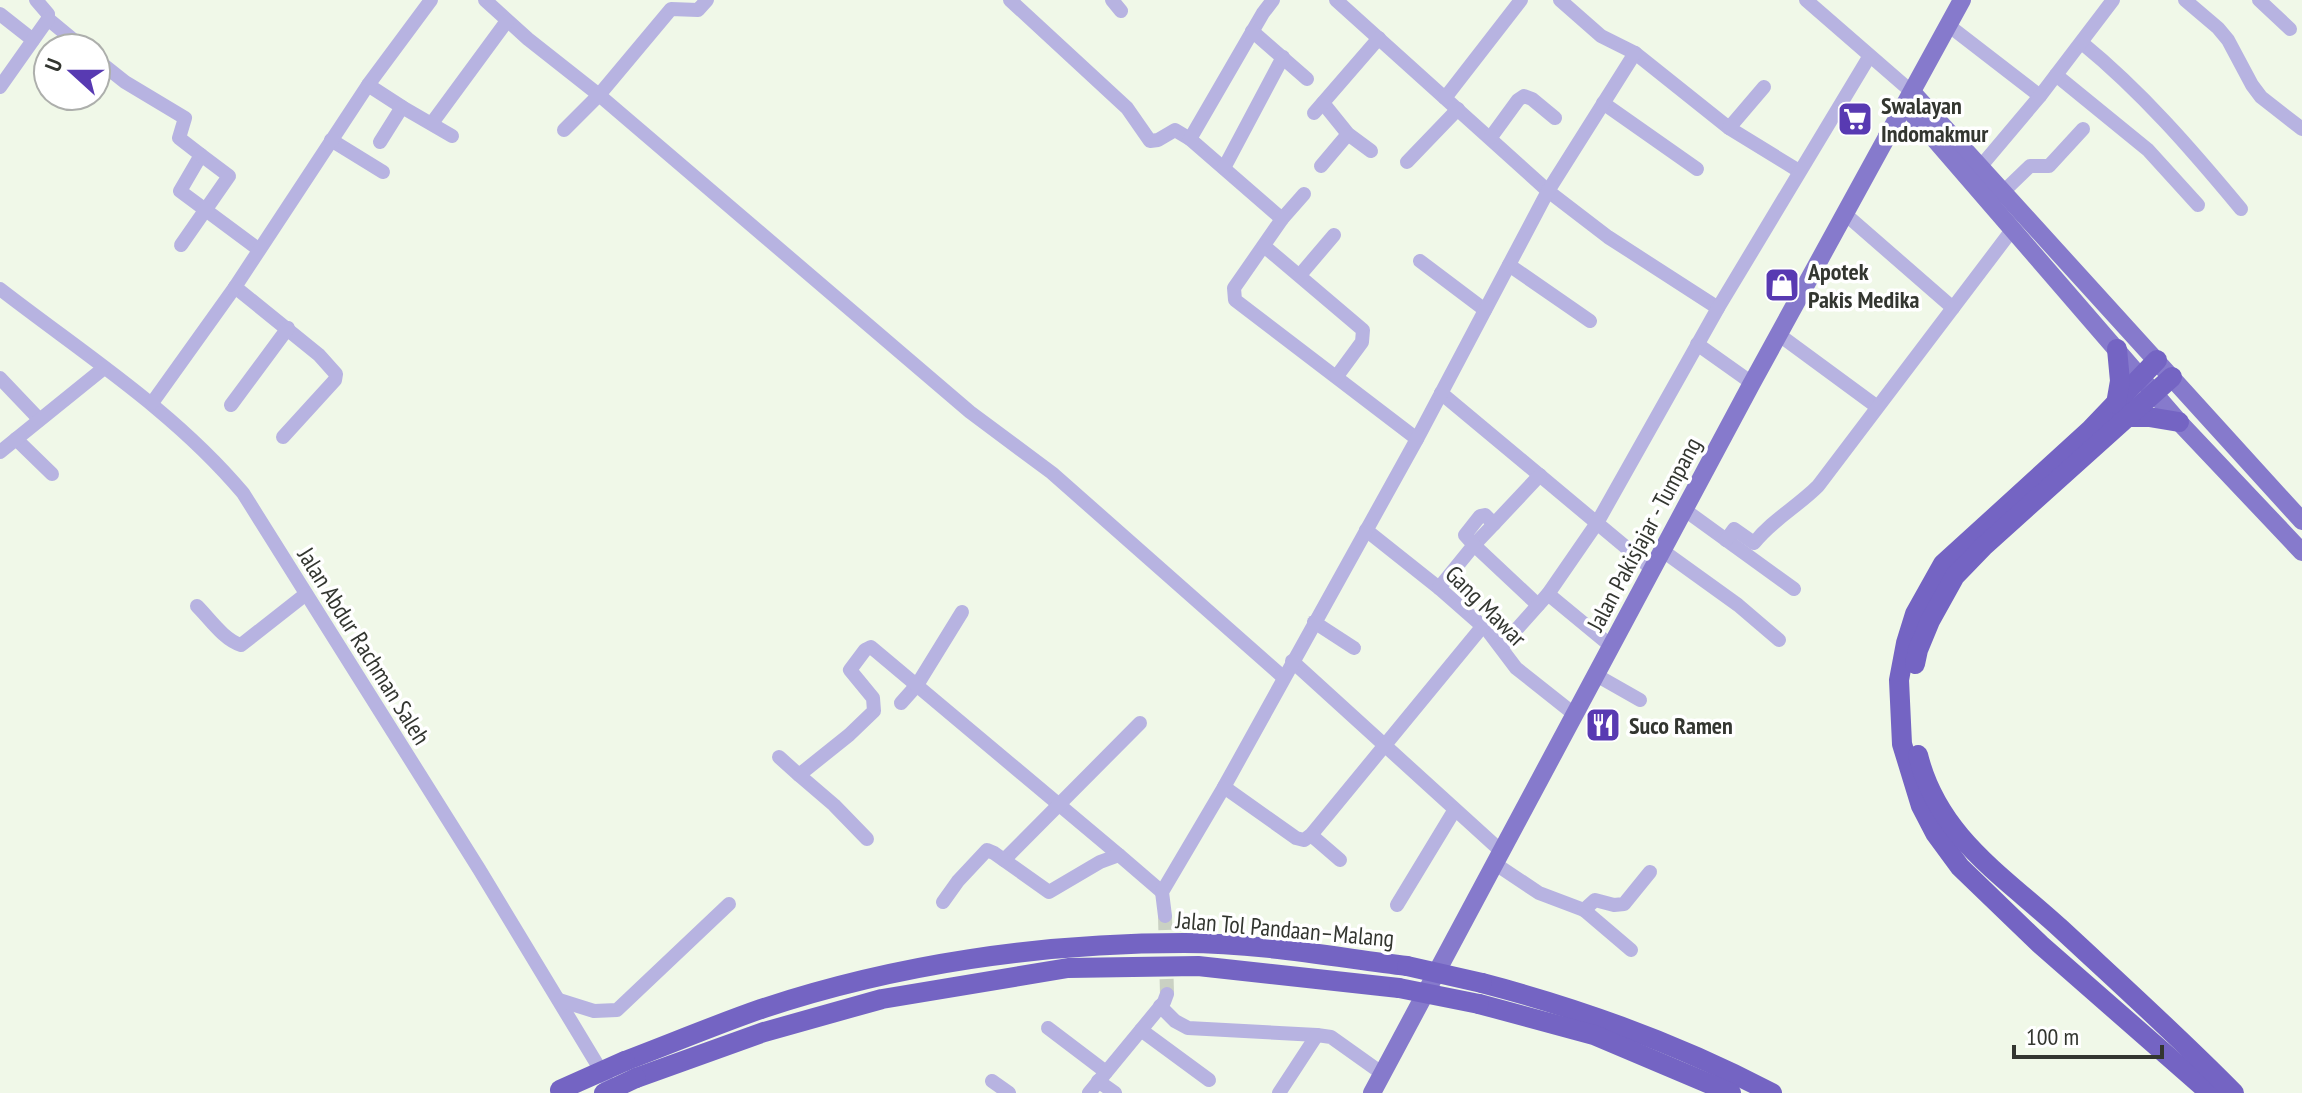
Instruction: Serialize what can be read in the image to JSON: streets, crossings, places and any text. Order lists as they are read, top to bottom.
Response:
{
  "streets": {
    "highway": ["Jalan Tol Pandaan–Malang"],
    "main road": ["Jalan Pakisjajar - Tumpang"],
    "street": ["Gang Mawar", "Jalan Abdur Rachman Saleh"]
  },
  "crossings": [
    ["Jalan Pakisjajar - Tumpang", "Gang Mawar"]
  ],
  "places": {
    "supermarket": ["Swalayan Indomakmur"],
    "shop": ["Apotek Pakis Medika"],
    "restaurant": ["Suco Ramen"]
  },
  "scale_bar": "100 m",
  "north": "left"
}
